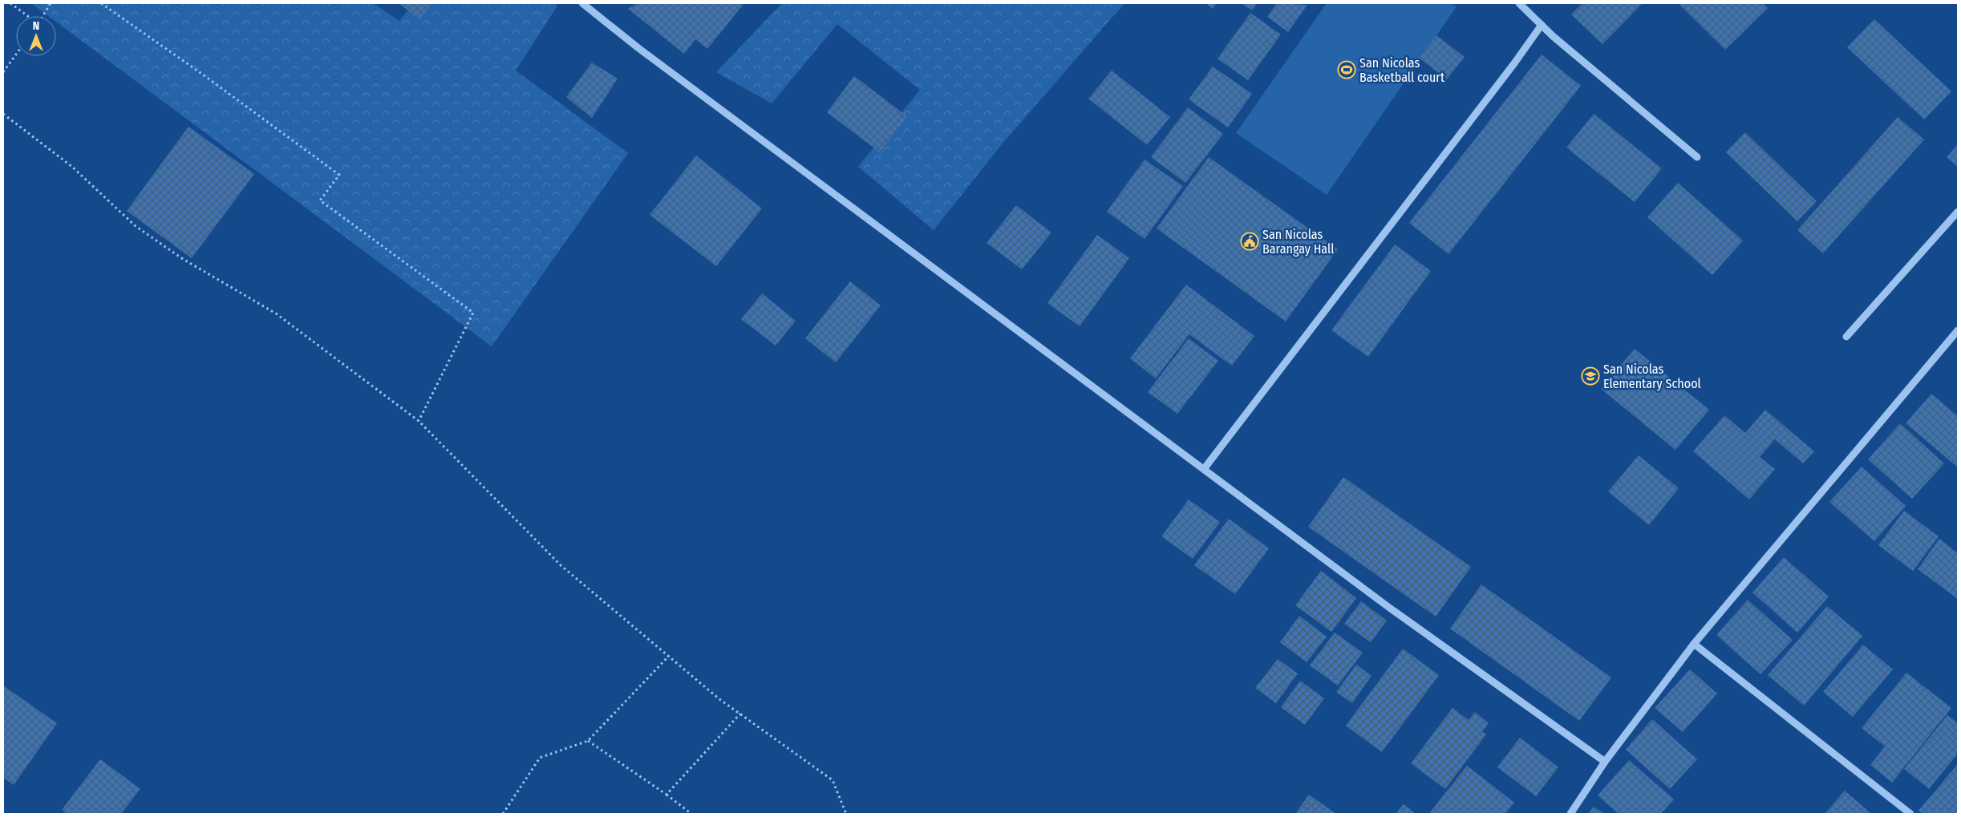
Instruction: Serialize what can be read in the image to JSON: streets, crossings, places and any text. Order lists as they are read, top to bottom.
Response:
{
  "places": {
    "sports": ["San Nicolas Basketball court"],
    "public building": ["San Nicolas Barangay Hall"],
    "school or university": ["San Nicolas Elementary School"]
  },
  "north": "top"
}
